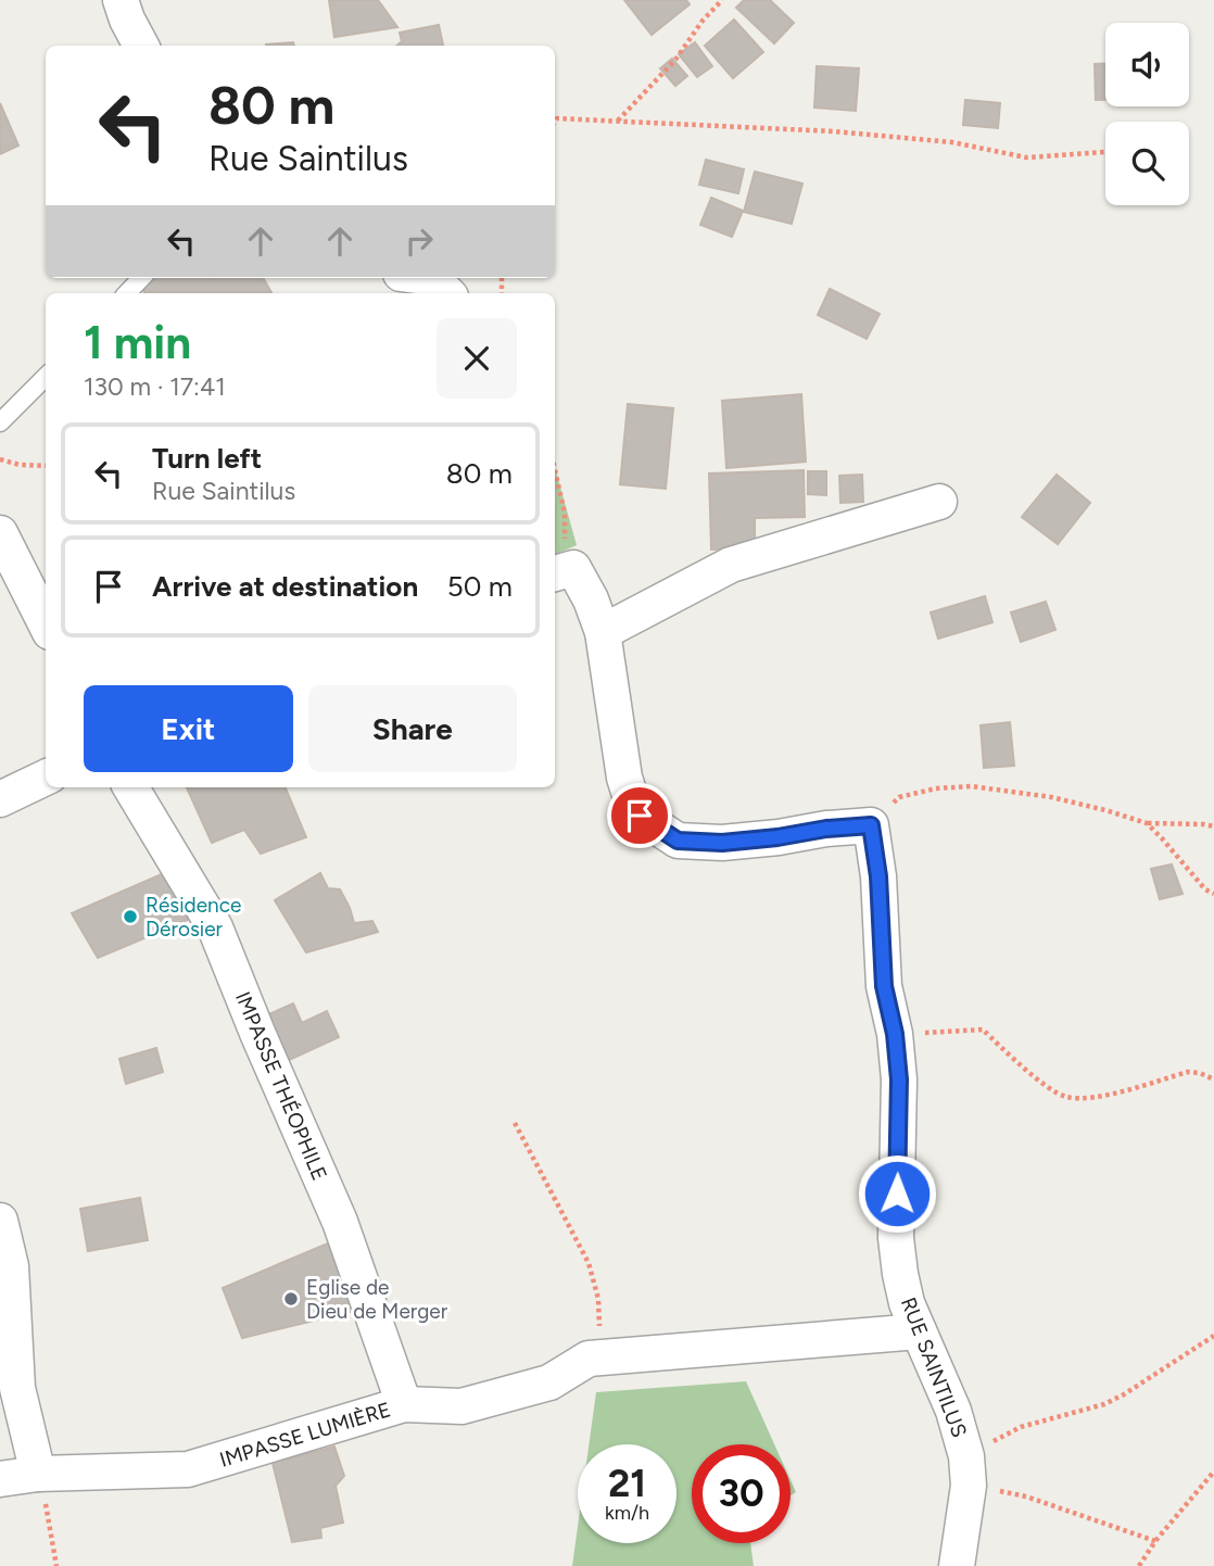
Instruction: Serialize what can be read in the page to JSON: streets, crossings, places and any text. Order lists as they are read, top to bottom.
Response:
{
  "streets": {
    "street": ["IMPASSE THÉOPHILE", "RUE SAINTILUS", "IMPASSE LUMIÈRE"]
  },
  "crossings": [
    ["IMPASSE THÉOPHILE", "IMPASSE LUMIÈRE"],
    ["RUE SAINTILUS", "IMPASSE LUMIÈRE"]
  ],
  "places": ["Résidence Dérosier", "Eglise de Dieu de Merger"],
  "page": {
    "turn": ["80 m", "Rue Saintilus"],
    "heading": ["1 min", "130 m · 17:41"],
    "list": [
      {
        "name": "Turn left",
        "note": "Rue Saintilus",
        "value": "80 m"
      },
      {
        "name": "Arrive at destination",
        "value": "50 m"
      }
    ],
    "buttons": ["Exit", "Share"],
    "speed": "21 km/h",
    "limit": "30"
  }
}
